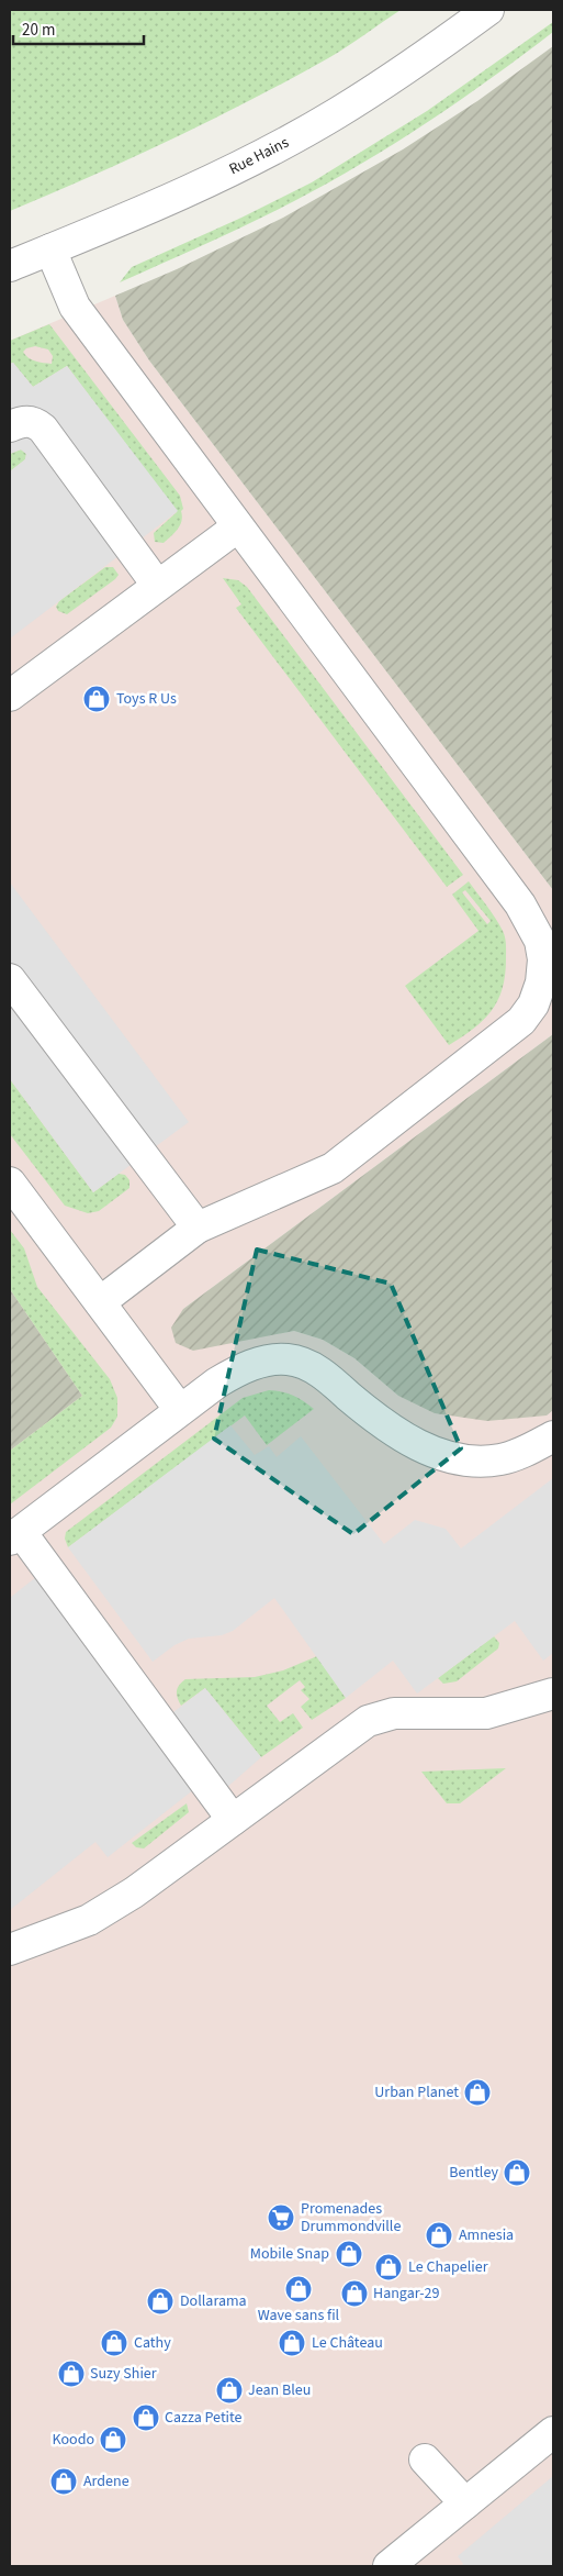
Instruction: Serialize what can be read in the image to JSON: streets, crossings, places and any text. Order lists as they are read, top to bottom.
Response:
{
  "streets": {
    "street": ["Rue Hains"]
  },
  "places": {
    "shop": [
      "Toys R Us",
      "Urban Planet",
      "Bentley",
      "Amnesia",
      "Mobile Snap",
      "Le Chapelier",
      "Wave sans fil",
      "Hangar-29",
      "Dollarama",
      "Cathy",
      "Le Château",
      "Suzy Shier",
      "Jean Bleu",
      "Cazza Petite",
      "Koodo",
      "Ardene"
    ],
    "supermarket": ["Promenades Drummondville"]
  },
  "scale_bar": "20 m"
}
